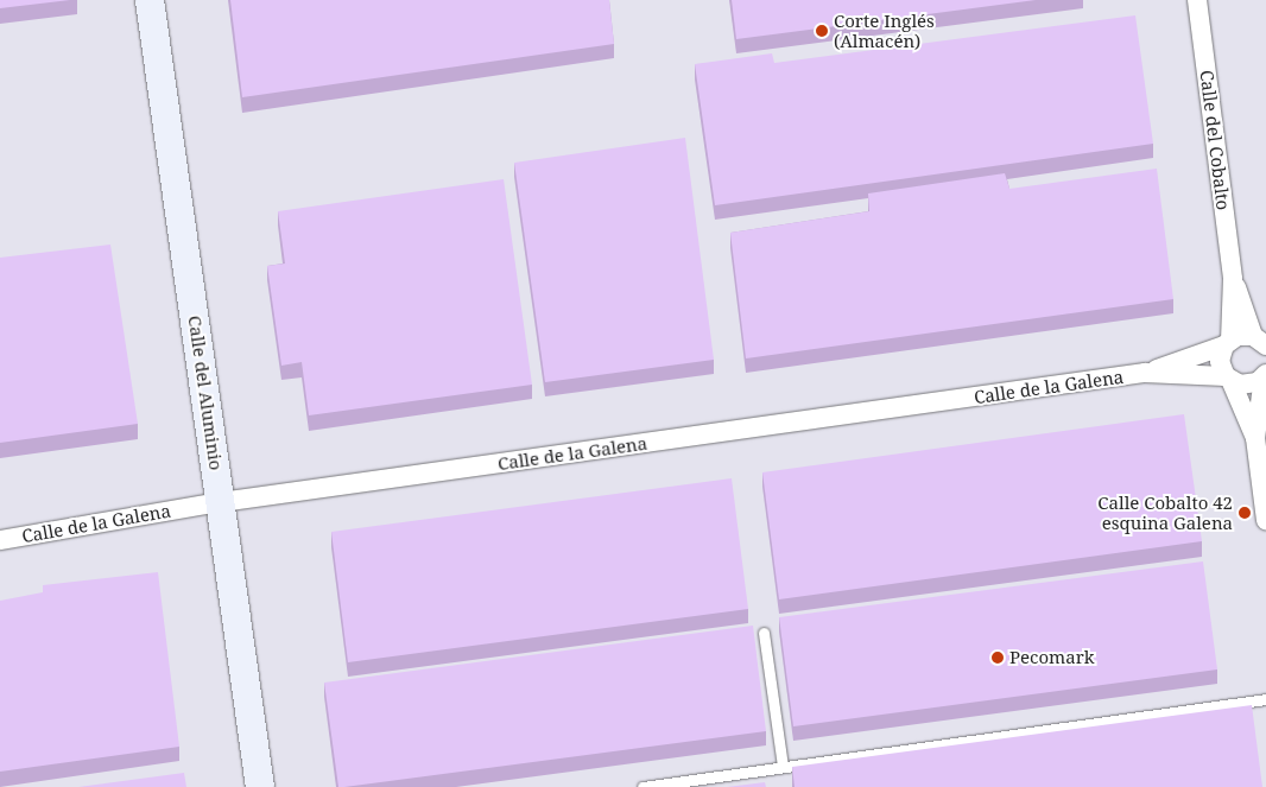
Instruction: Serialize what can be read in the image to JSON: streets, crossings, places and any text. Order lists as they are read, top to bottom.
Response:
{
  "streets": {
    "street": ["Calle del Cobalto", "Calle de la Galena", "Calle del Aluminio"]
  },
  "crossings": [
    ["Calle del Cobalto", "Calle de la Galena"],
    ["Calle de la Galena", "Calle del Aluminio"]
  ],
  "places": ["Corte Inglés (Almacén)", "Calle Cobalto 42 esquina Galena", "Pecomark"]
}
